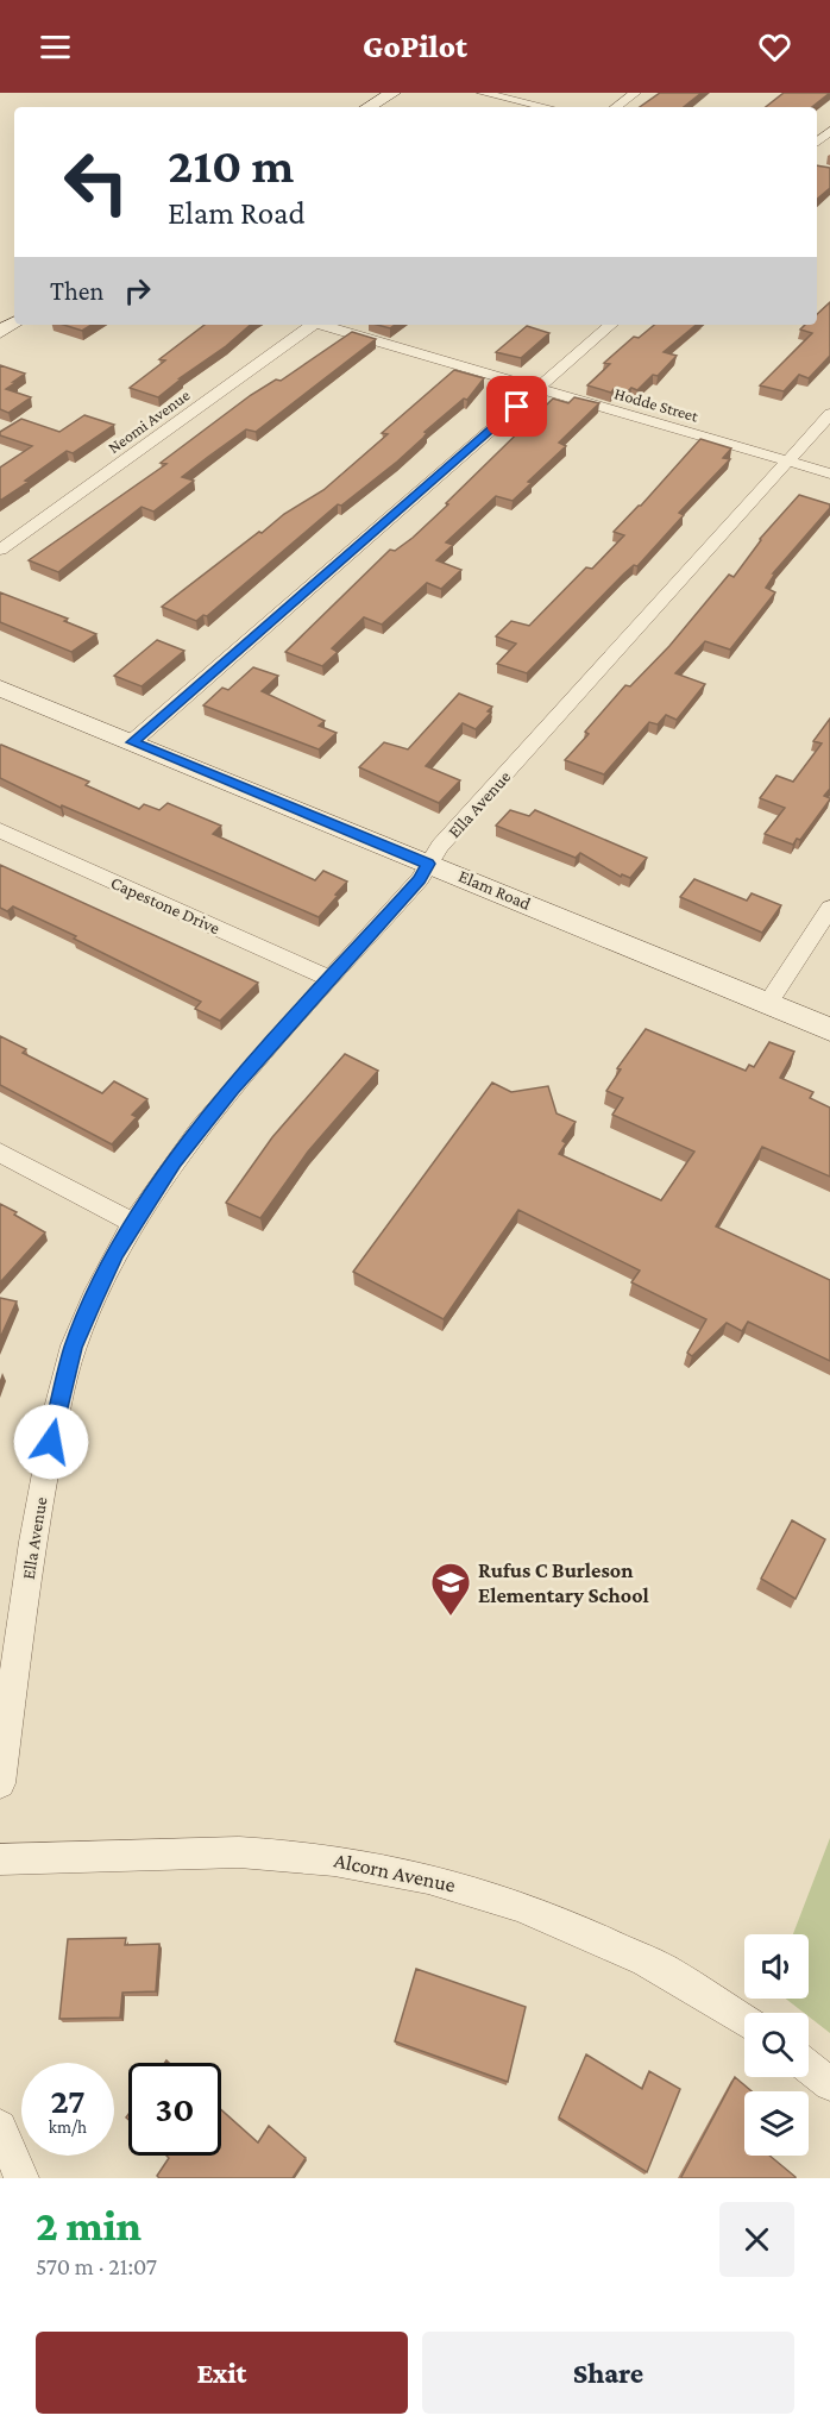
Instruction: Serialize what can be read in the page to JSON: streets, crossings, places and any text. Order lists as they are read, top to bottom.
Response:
{
  "streets": {
    "street": [
      "Hodde Street",
      "Neomi Avenue",
      "Ella Avenue",
      "Elam Road",
      "Capestone Drive",
      "Alcorn Avenue"
    ]
  },
  "crossings": [
    ["Hodde Street", "Ella Avenue"],
    ["Ella Avenue", "Elam Road"],
    ["Ella Avenue", "Capestone Drive"]
  ],
  "places": {
    "school or university": ["Rufus C Burleson Elementary School"]
  },
  "page": {
    "header": "GoPilot",
    "turn": ["210 m", "Elam Road"],
    "then": "Then",
    "speed": "27 km/h",
    "limit": "30",
    "heading": ["2 min", "570 m · 21:07"],
    "buttons": ["Exit", "Share"]
  }
}
